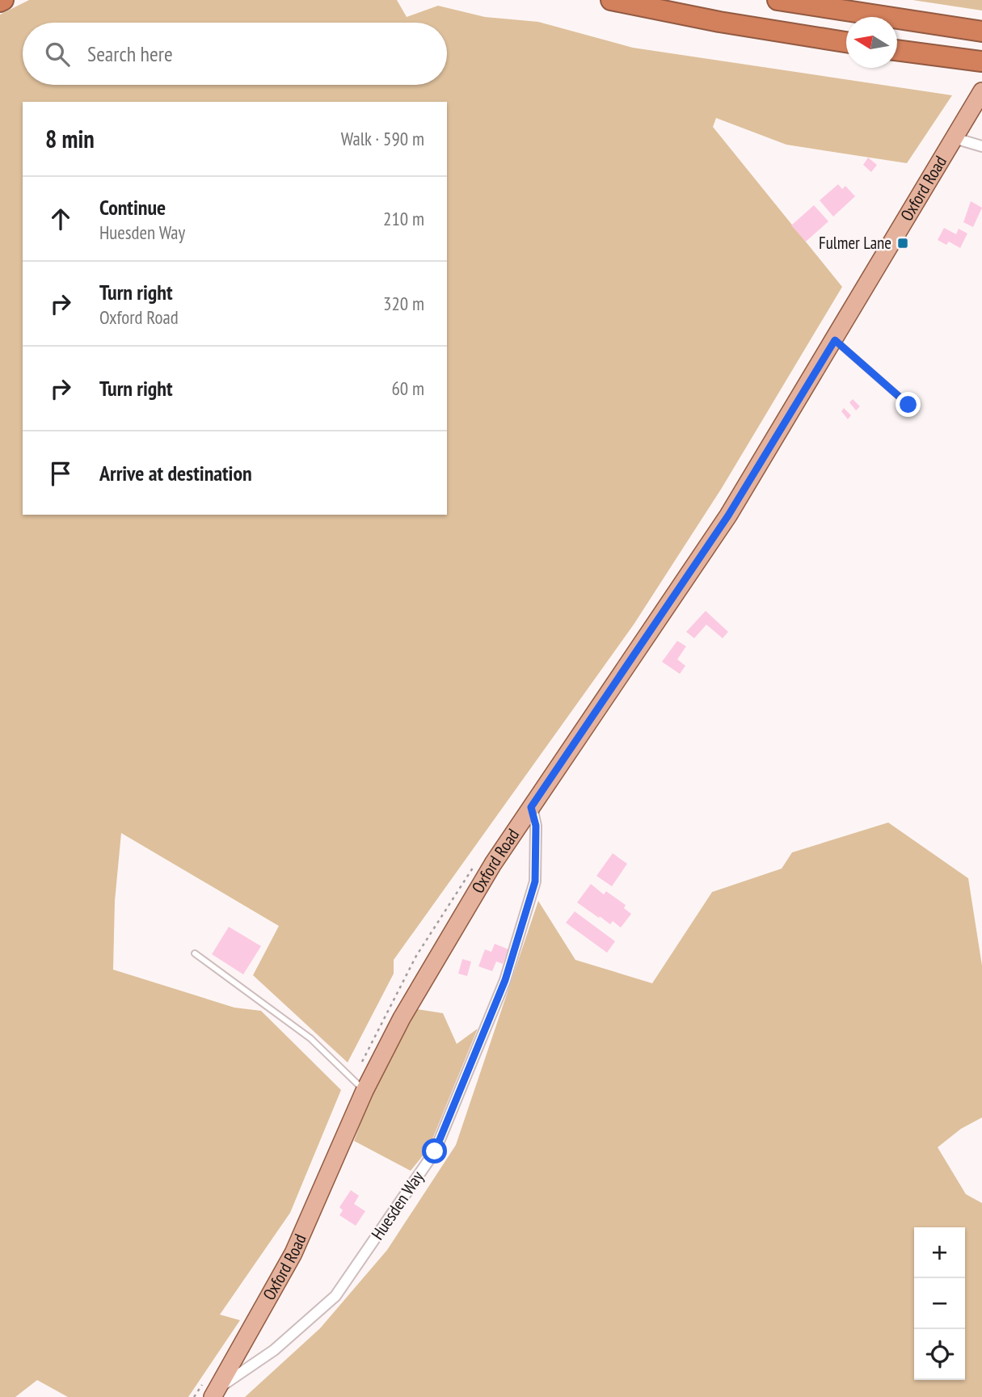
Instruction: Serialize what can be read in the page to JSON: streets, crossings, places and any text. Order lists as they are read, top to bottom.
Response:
{
  "streets": {
    "main road": ["Oxford Road"],
    "street": ["Huesden Way"]
  },
  "crossings": [
    ["Oxford Road", "Huesden Way"]
  ],
  "places": {
    "transit": ["Fulmer Lane"]
  },
  "north": "left",
  "page": {
    "search": "Search here",
    "heading": ["8 min", "Walk · 590 m"],
    "list": [
      ["Continue", "Huesden Way", "210 m"],
      ["Turn right", "Oxford Road", "320 m"],
      ["Turn right", "60 m"],
      "Arrive at destination"
    ],
    "map_buttons": ["+", "−"]
  }
}
